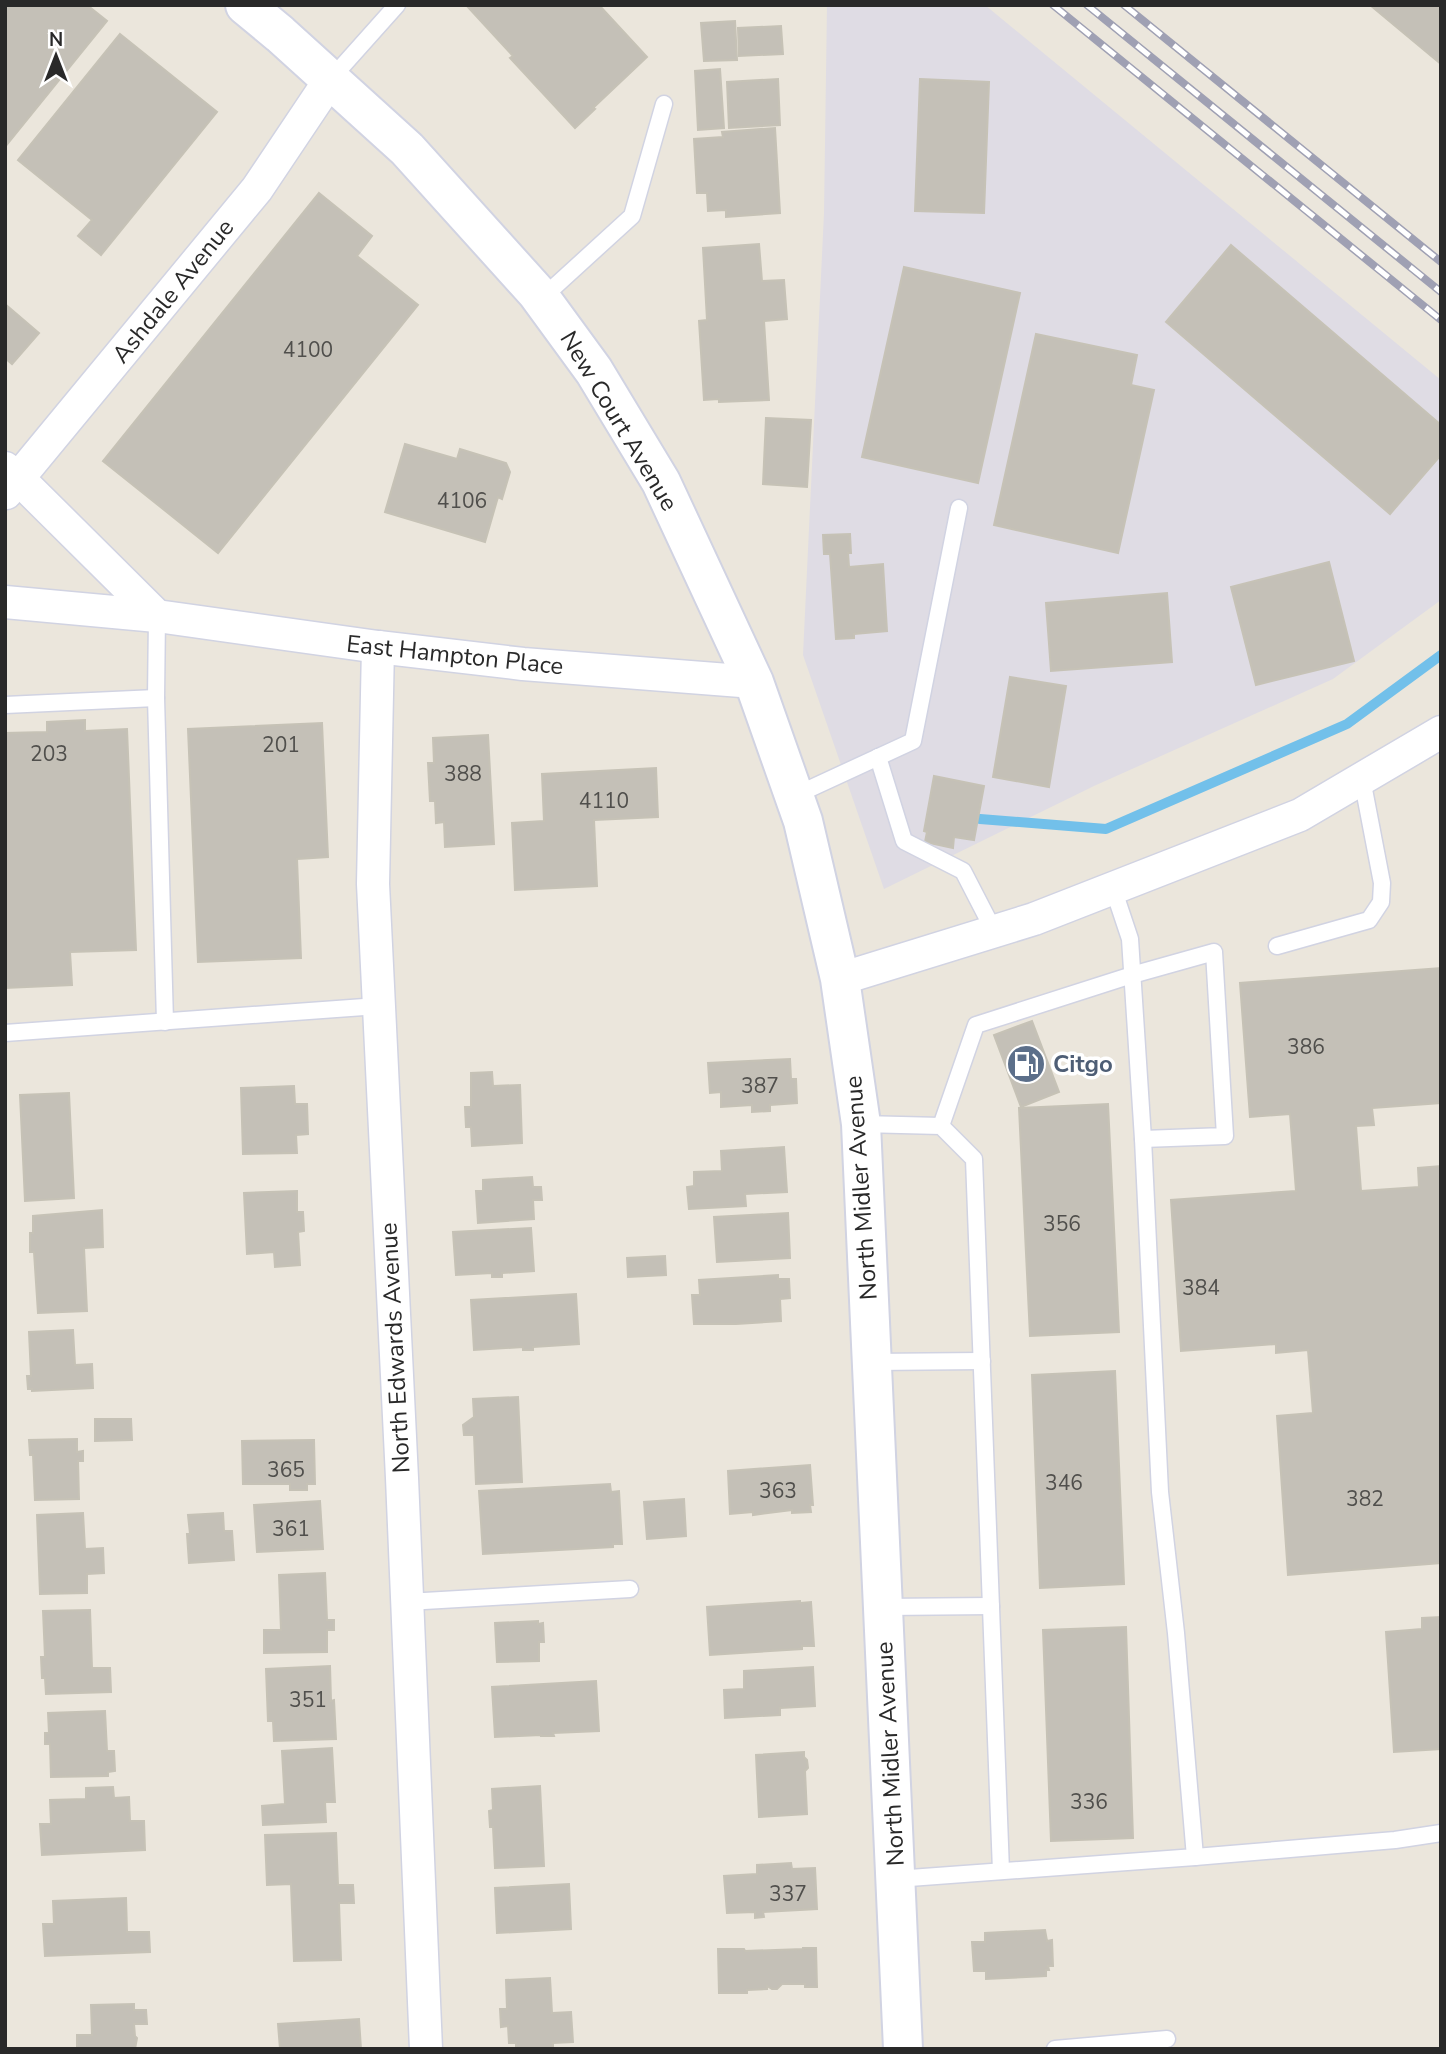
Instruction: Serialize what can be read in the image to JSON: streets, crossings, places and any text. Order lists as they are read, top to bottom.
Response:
{
  "streets": {
    "main road": ["New Court Avenue", "North Midler Avenue"],
    "street": ["Ashdale Avenue", "East Hampton Place", "North Edwards Avenue"]
  },
  "crossings": [
    ["Ashdale Avenue", "New Court Avenue"],
    ["New Court Avenue", "East Hampton Place"],
    ["New Court Avenue", "North Midler Avenue"],
    ["East Hampton Place", "North Edwards Avenue"]
  ],
  "places": {
    "fuel station": ["Citgo"]
  },
  "house_numbers": [
    "4100",
    "4106",
    "201",
    "203",
    "388",
    "4110",
    "386",
    "387",
    "356",
    "384",
    "365",
    "346",
    "363",
    "382",
    "361",
    "351",
    "336",
    "337"
  ],
  "north": "top"
}
